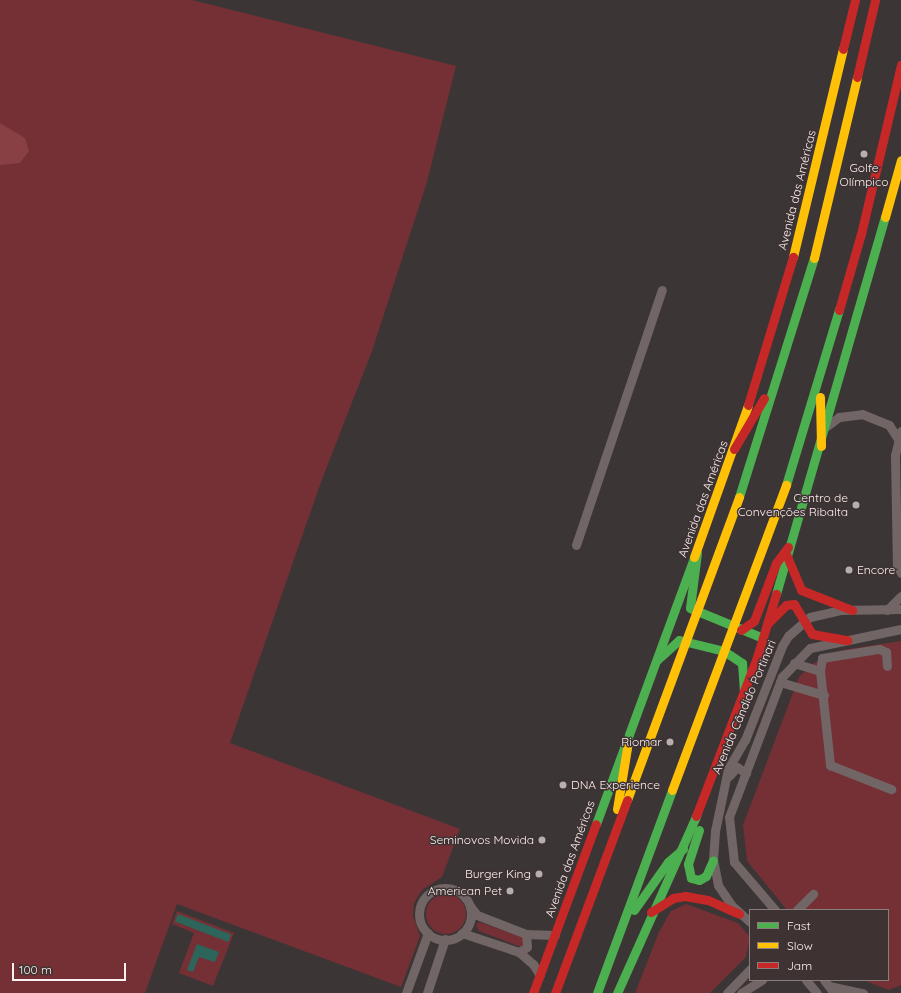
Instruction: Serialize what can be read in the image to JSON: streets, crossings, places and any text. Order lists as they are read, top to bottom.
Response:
{
  "streets": {
    "main road": ["Avenida das Américas"],
    "street": ["Avenida Cândido Portinari"]
  },
  "places": [
    "Golfe Olímpico",
    "Centro de Convenções Ribalta",
    "Encore",
    "Riomar",
    "DNA Experience",
    "Seminovos Movida",
    "Burger King",
    "American Pet"
  ],
  "legend": ["Fast", "Slow", "Jam"],
  "scale_bar": "100 m"
}
